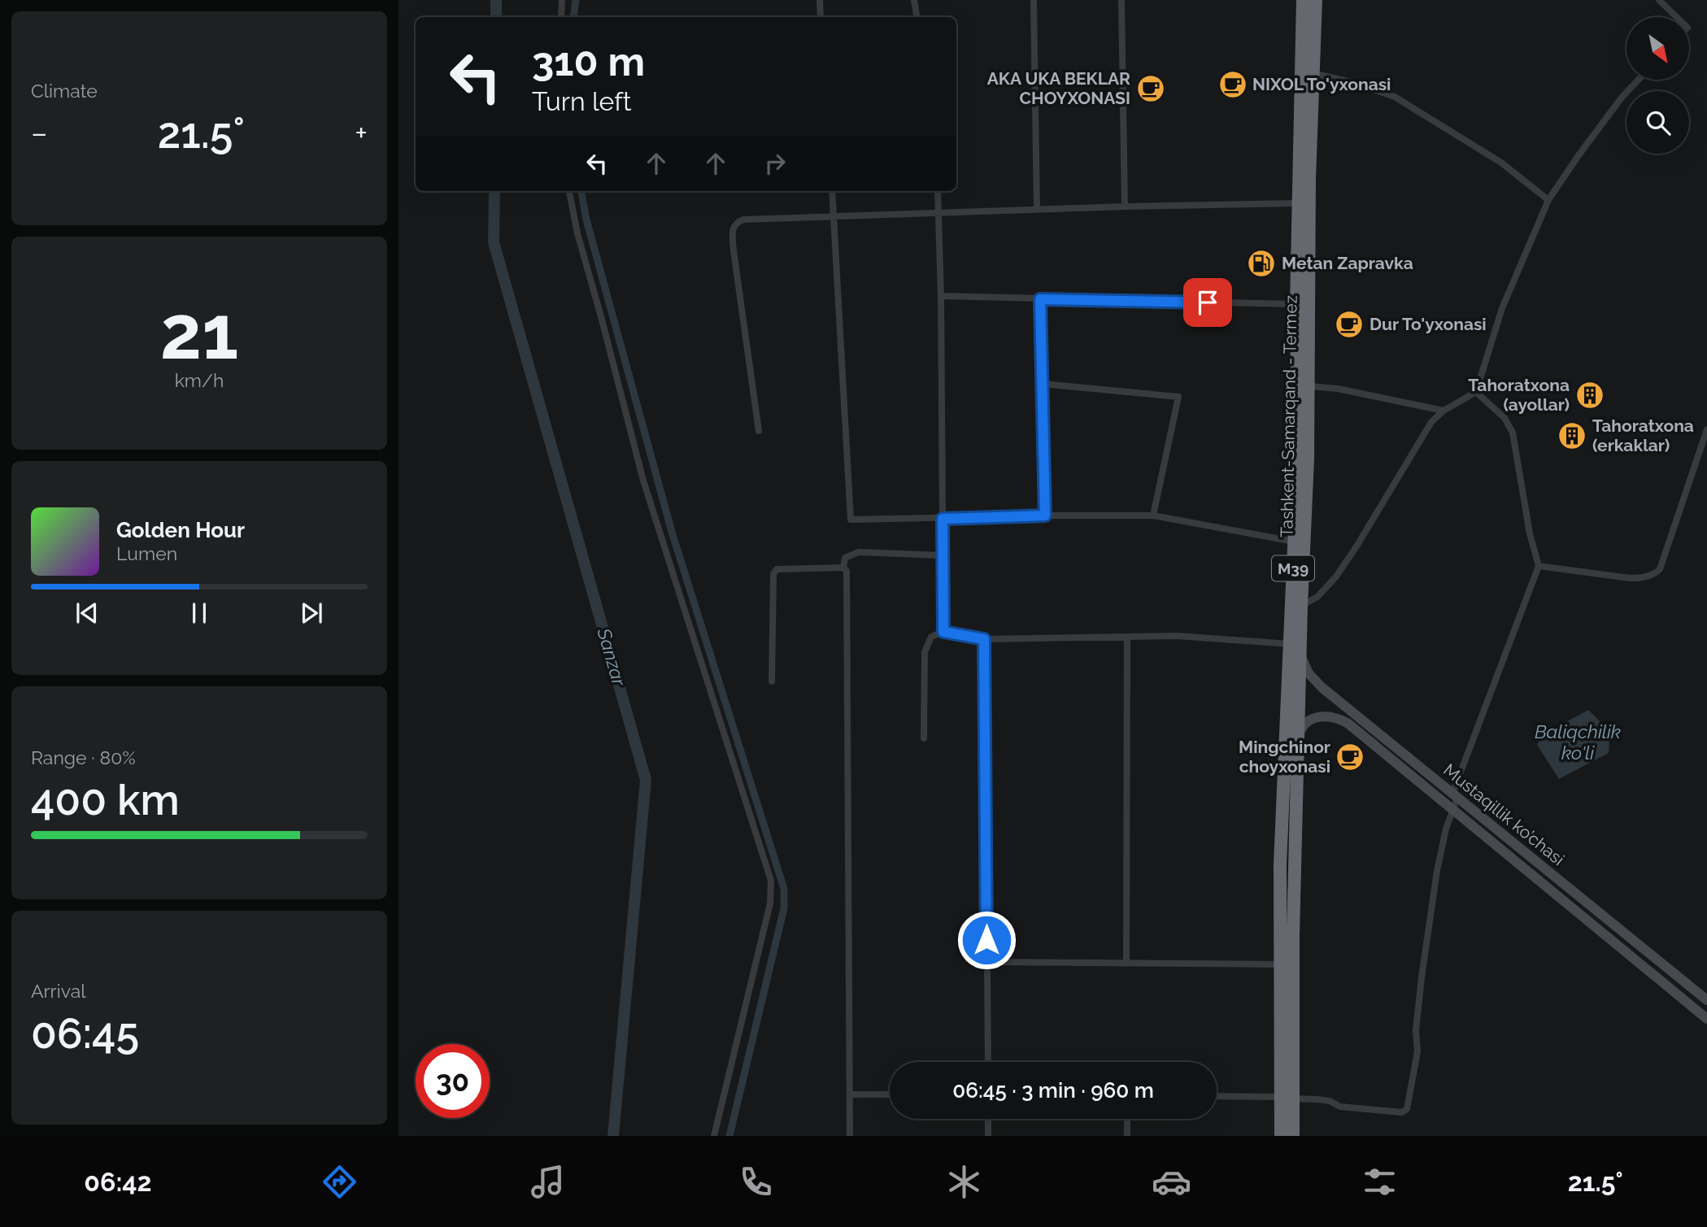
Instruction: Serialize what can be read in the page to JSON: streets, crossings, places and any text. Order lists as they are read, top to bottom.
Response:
{
  "streets": {
    "highway": ["Tashkent-Samarqand - Termez", "M39"],
    "main road": ["Mustaqillik ko’chasi"]
  },
  "crossings": [
    ["Tashkent-Samarqand - Termez", "Mustaqillik ko’chasi"]
  ],
  "water": ["Sanzar", "Baliqchilik ko'li"],
  "places": {
    "cafe": [
      "NIXOL To'yxonasi",
      "AKA UKA BEKLAR CHOYXONASI",
      "Dur To'yxonasi",
      "Mingchinor choyxonasi"
    ],
    "fuel station": ["Metan Zapravka"],
    "building": ["Tahoratxona (ayollar)", "Tahoratxona (erkaklar)"]
  },
  "north": "bottom right",
  "page": {
    "tile": [
      "Climate",
      ["21", "km/h"],
      ["Range · 80%", "400 km"],
      ["Arrival", "06:45"]
    ],
    "turn": ["310 m", "Turn left"],
    "heat": ["−", "21.5°", "+"],
    "song": ["Golden Hour", "Lumen"],
    "limit": "30",
    "trip": "06:45 · 3 min · 960 m",
    "tabs": ["06:42", "21.5°"]
  }
}
